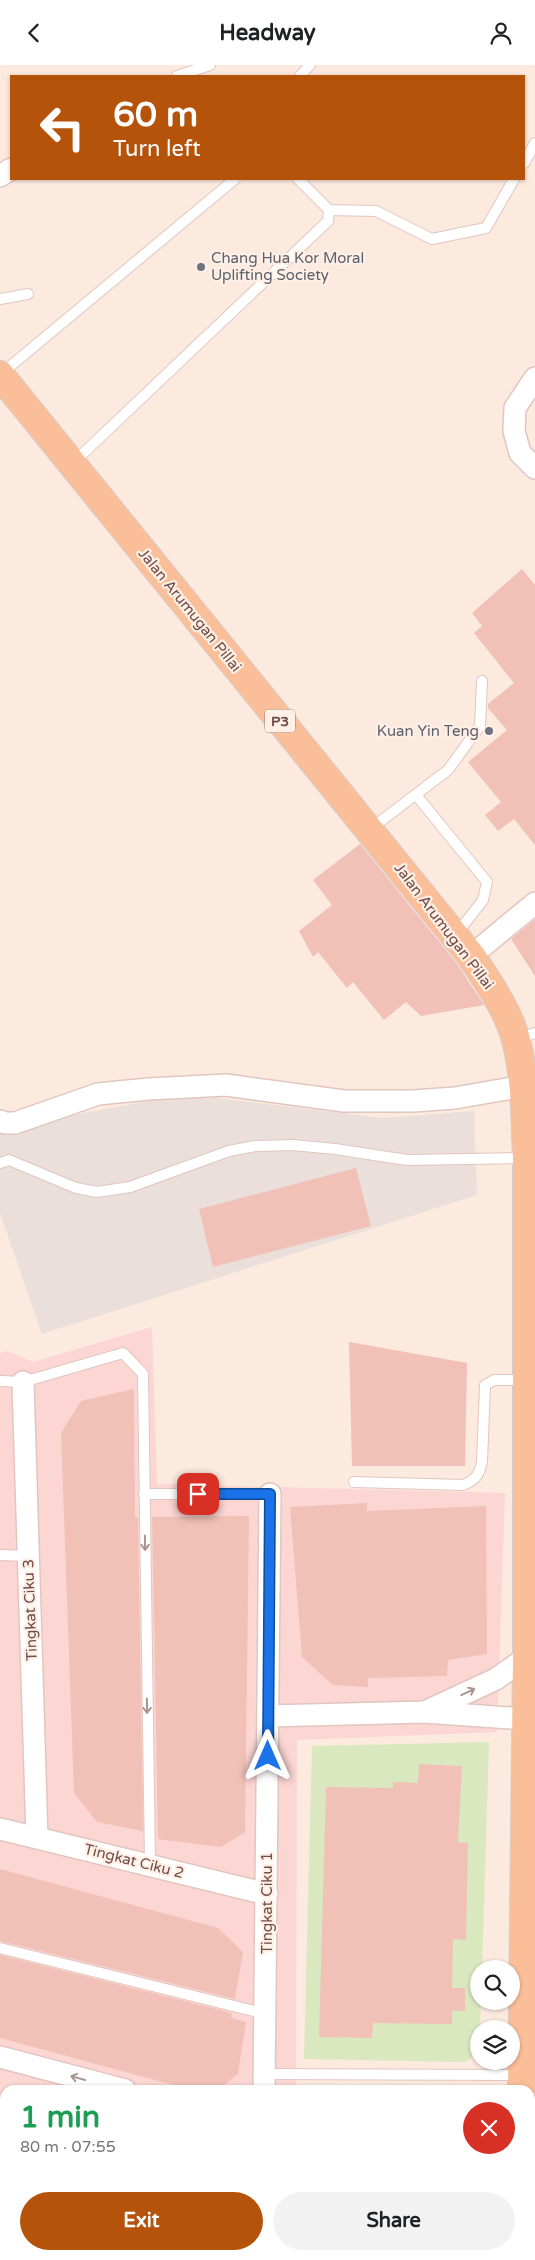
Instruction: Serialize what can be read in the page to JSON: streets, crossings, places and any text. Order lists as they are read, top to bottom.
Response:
{
  "streets": {
    "main road": ["Jalan Arumugan Pillai", "P3"],
    "street": ["Tingkat Ciku 3", "Tingkat Ciku 2", "Tingkat Ciku 1"]
  },
  "crossings": [
    ["Tingkat Ciku 3", "Tingkat Ciku 2"],
    ["Tingkat Ciku 2", "Tingkat Ciku 1"]
  ],
  "places": ["Chang Hua Kor Moral Uplifting Society", "Kuan Yin Teng"],
  "page": {
    "header": "Headway",
    "turn": ["60 m", "Turn left"],
    "heading": ["1 min", "80 m · 07:55"],
    "buttons": ["Exit", "Share"]
  }
}
